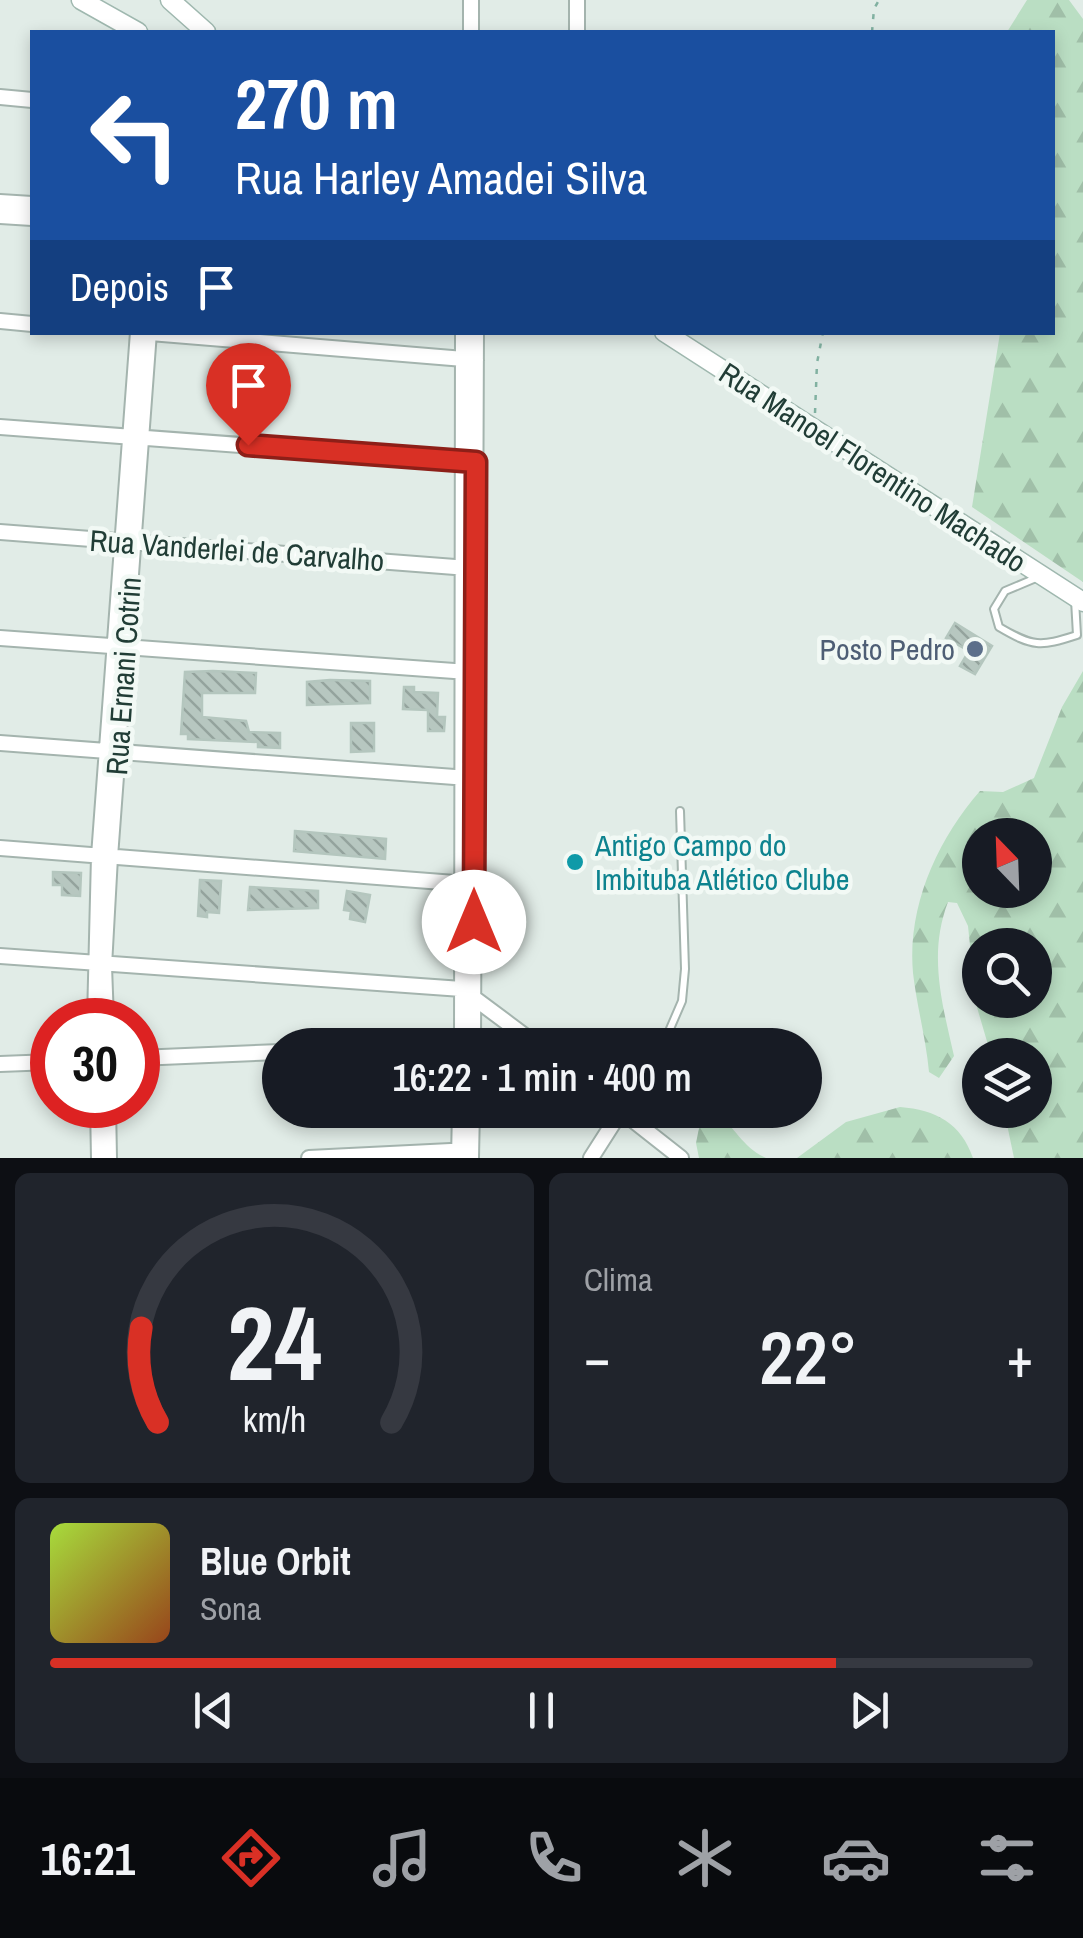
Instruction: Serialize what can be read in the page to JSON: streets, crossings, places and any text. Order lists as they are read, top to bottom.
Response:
{
  "streets": {
    "main road": ["Rua Manoel Florentino Machado"],
    "street": ["Rua Vanderlei de Carvalho", "Rua Ernani Cotrin"]
  },
  "crossings": [
    ["Rua Vanderlei de Carvalho", "Rua Ernani Cotrin"]
  ],
  "places": ["Posto Pedro", "Antigo Campo do Imbituba Atlético Clube"],
  "north": "top left",
  "page": {
    "turn": ["270 m", "Rua Harley Amadei Silva"],
    "then": "Depois",
    "limit": "30",
    "trip": "16:22 · 1 min · 400 m",
    "tile": "Clima",
    "heat": ["−", "22°", "+"],
    "song": ["Blue Orbit", "Sona"],
    "tabs": "16:21",
    "gauge": ["24", "km/h"]
  }
}
